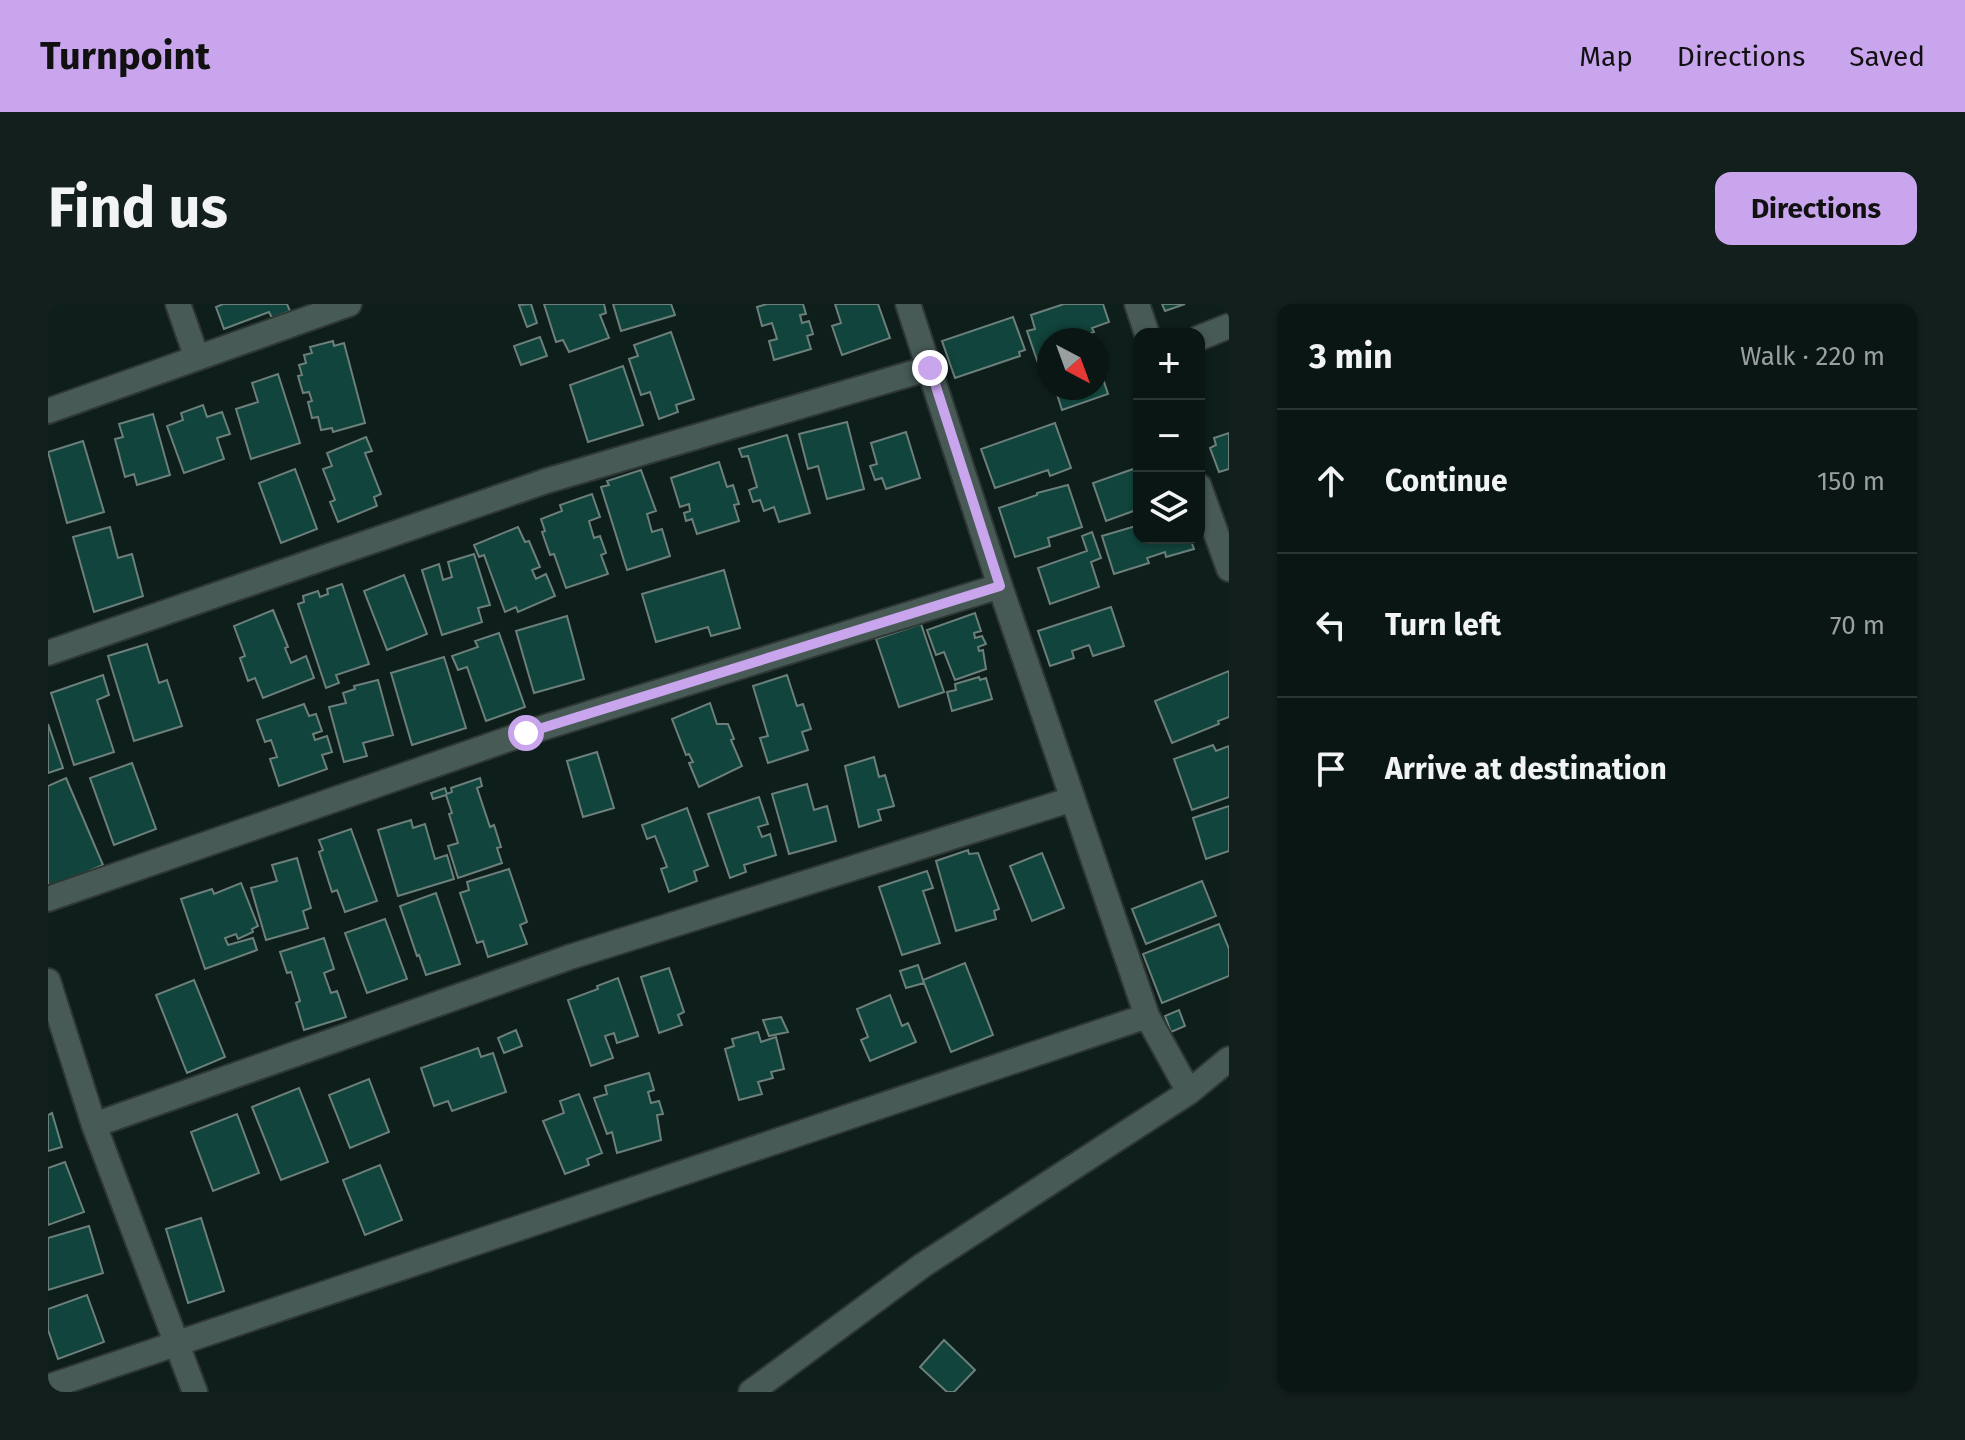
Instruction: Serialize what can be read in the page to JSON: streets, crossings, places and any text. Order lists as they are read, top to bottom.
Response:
{
  "north": "bottom right",
  "page": {
    "header": "Turnpoint",
    "nav": ["Map", "Directions", "Saved"],
    "buttons": "Directions",
    "title": "Find us",
    "heading": ["3 min", "Walk · 220 m"],
    "map_buttons": ["+", "−"],
    "list": [
      ["Continue", "150 m"],
      ["Turn left", "70 m"],
      "Arrive at destination"
    ]
  }
}
